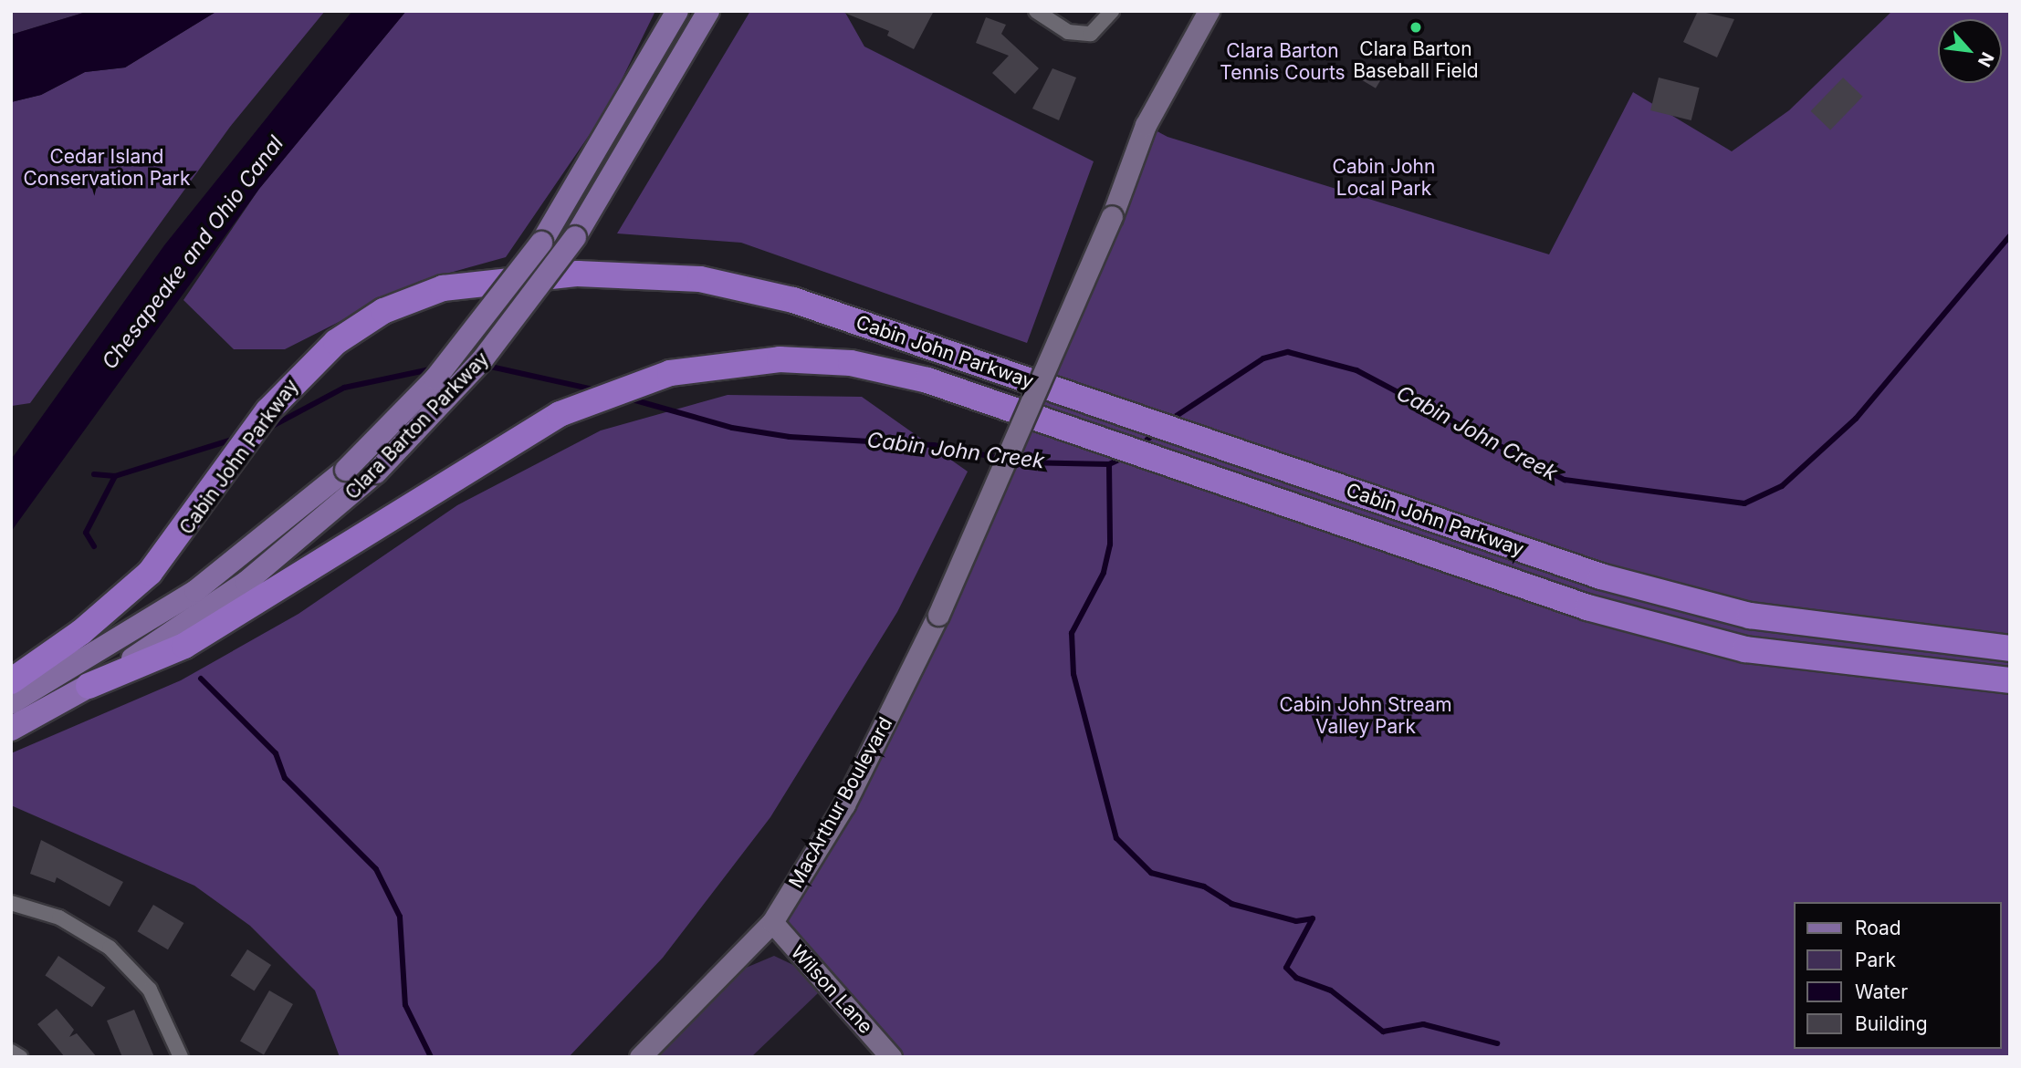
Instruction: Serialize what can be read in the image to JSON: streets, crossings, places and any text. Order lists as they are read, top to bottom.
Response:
{
  "streets": {
    "highway": ["Cabin John Parkway", "Clara Barton Parkway"],
    "main road": ["MacArthur Boulevard", "Wilson Lane"]
  },
  "crossings": [
    ["Cabin John Parkway", "Clara Barton Parkway"],
    ["MacArthur Boulevard", "Wilson Lane"]
  ],
  "water": ["Chesapeake and Ohio Canal", "Cabin John Creek"],
  "parks": [
    "Clara Barton Tennis Courts",
    "Cedar Island Conservation Park",
    "Cabin John Local Park",
    "Cabin John Stream Valley Park"
  ],
  "places": ["Clara Barton Baseball Field"],
  "legend": [
    "Road",
    "Park",
    "Water",
    "Building"
  ],
  "north": "bottom right"
}
